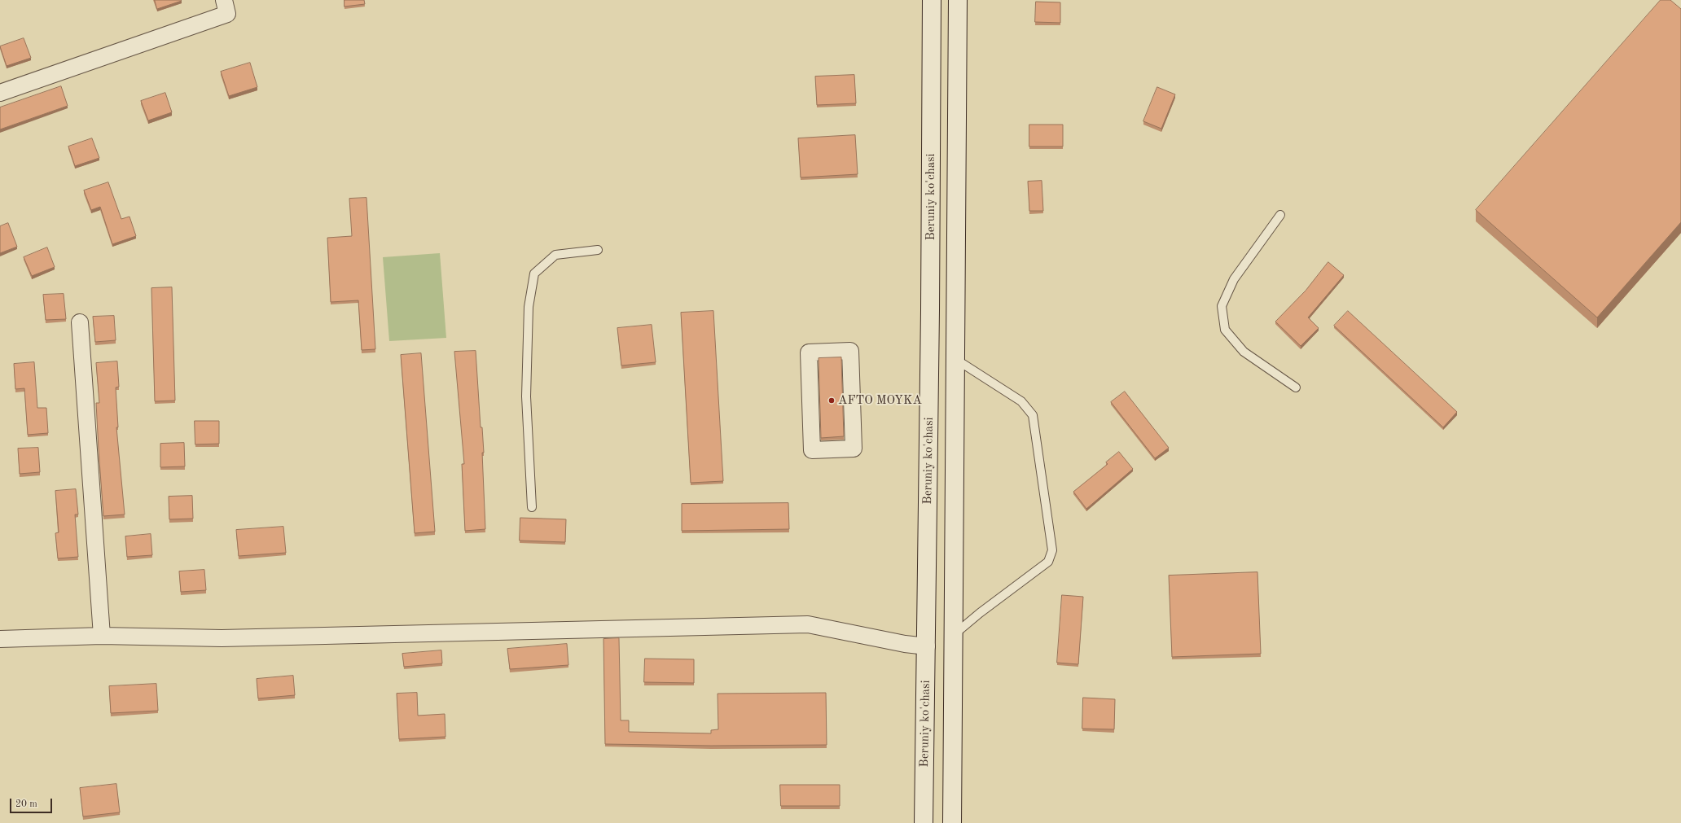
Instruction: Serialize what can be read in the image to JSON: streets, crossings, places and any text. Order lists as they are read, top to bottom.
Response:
{
  "streets": {
    "main road": ["Beruniy ko'chasi"]
  },
  "places": ["AFTO MOYKA"],
  "scale_bar": "20 m"
}
